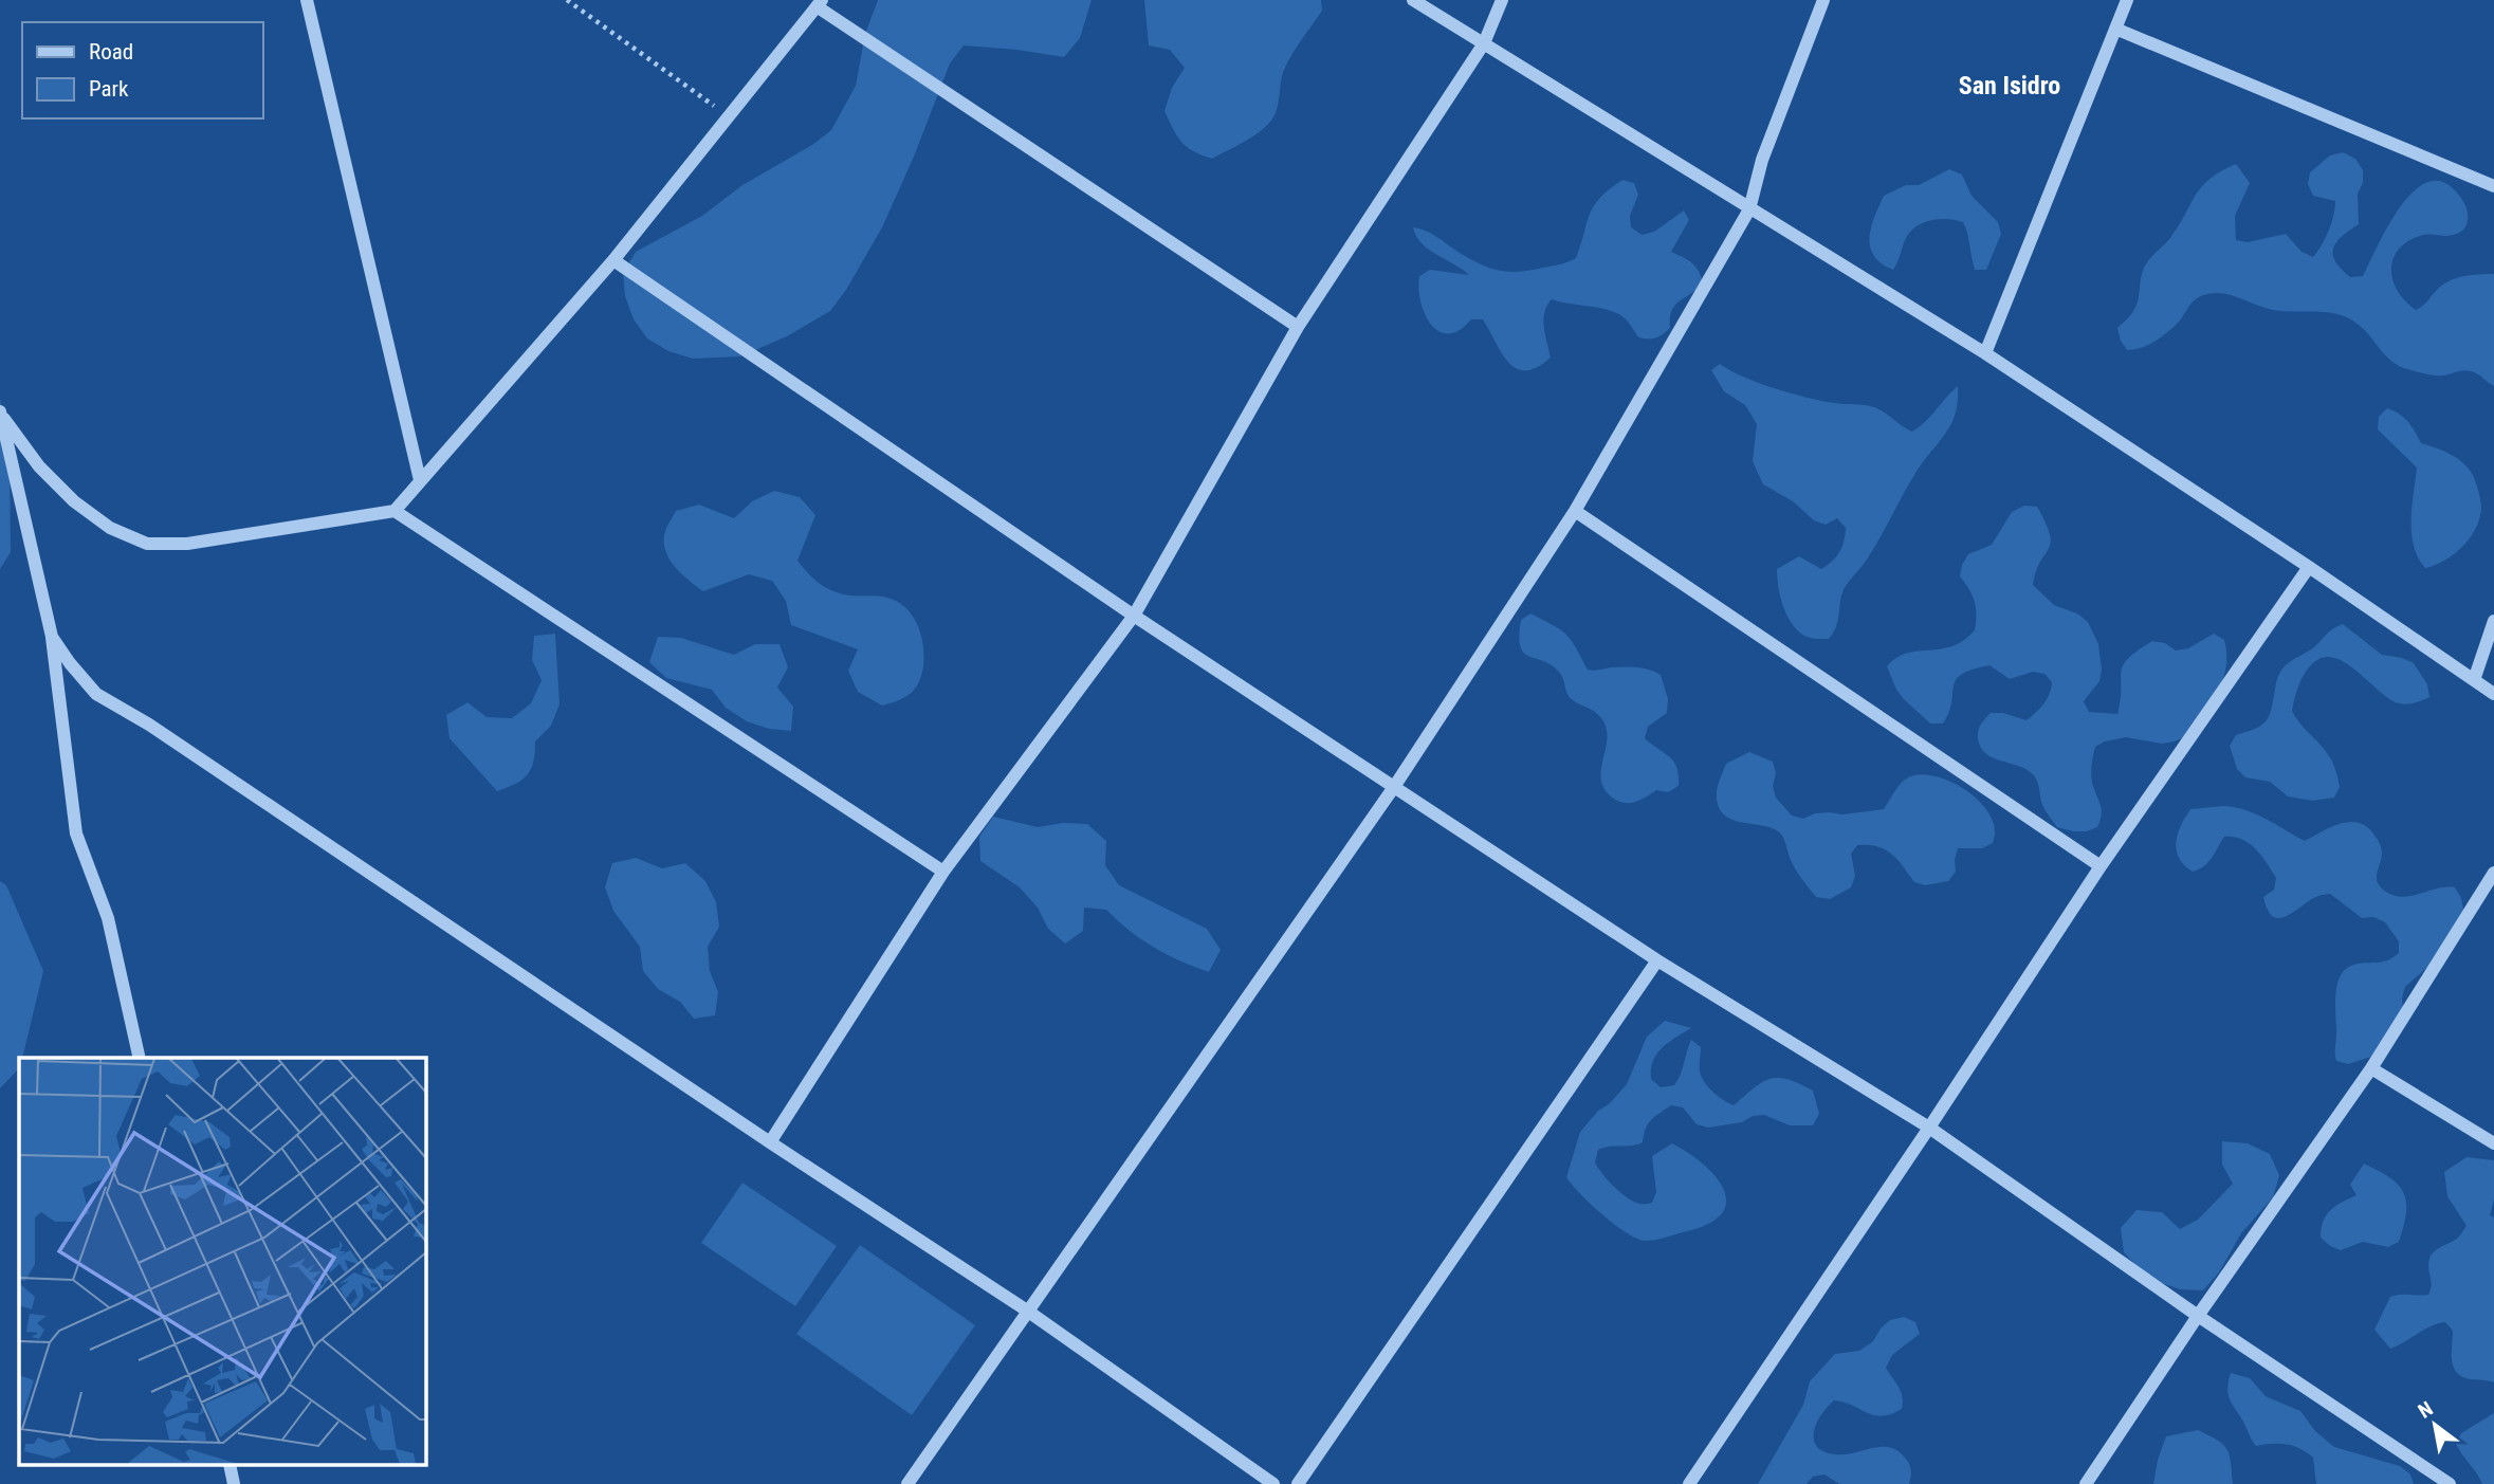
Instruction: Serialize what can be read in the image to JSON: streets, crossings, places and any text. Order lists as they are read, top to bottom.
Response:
{
  "districts": ["San Isidro"],
  "legend": ["Road", "Park"],
  "north": "top left"
}
